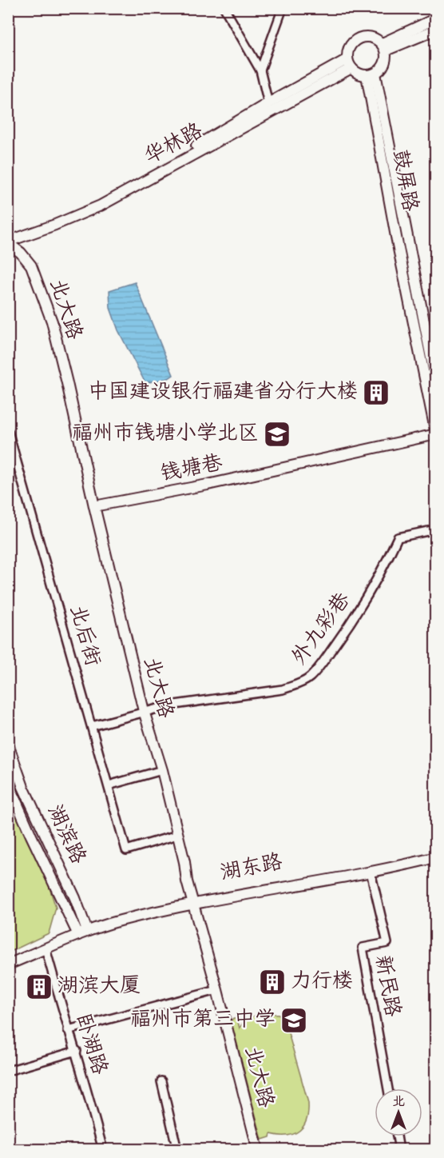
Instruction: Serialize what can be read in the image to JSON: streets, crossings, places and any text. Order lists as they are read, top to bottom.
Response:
{
  "streets": {
    "main road": [
      "华林路",
      "鼓屏路",
      "北大路",
      "钱塘巷",
      "湖滨路",
      "湖东路"
    ],
    "street": [
      "外九彩巷",
      "北后街",
      "新民路",
      "卧湖路"
    ]
  },
  "crossings": [
    ["华林路", "鼓屏路"],
    ["华林路", "北大路"],
    ["鼓屏路", "钱塘巷"],
    ["北大路", "钱塘巷"],
    ["北大路", "外九彩巷"],
    ["北大路", "北后街"],
    ["北大路", "湖东路"],
    ["外九彩巷", "北后街"],
    ["湖滨路", "湖东路"],
    ["湖东路", "新民路"]
  ],
  "places": {
    "building": ["中国建设银行福建省分行大楼", "力行楼", "湖滨大厦"],
    "school or university": ["福州市钱塘小学北区", "福州市第三中学"]
  },
  "north": "top"
}
